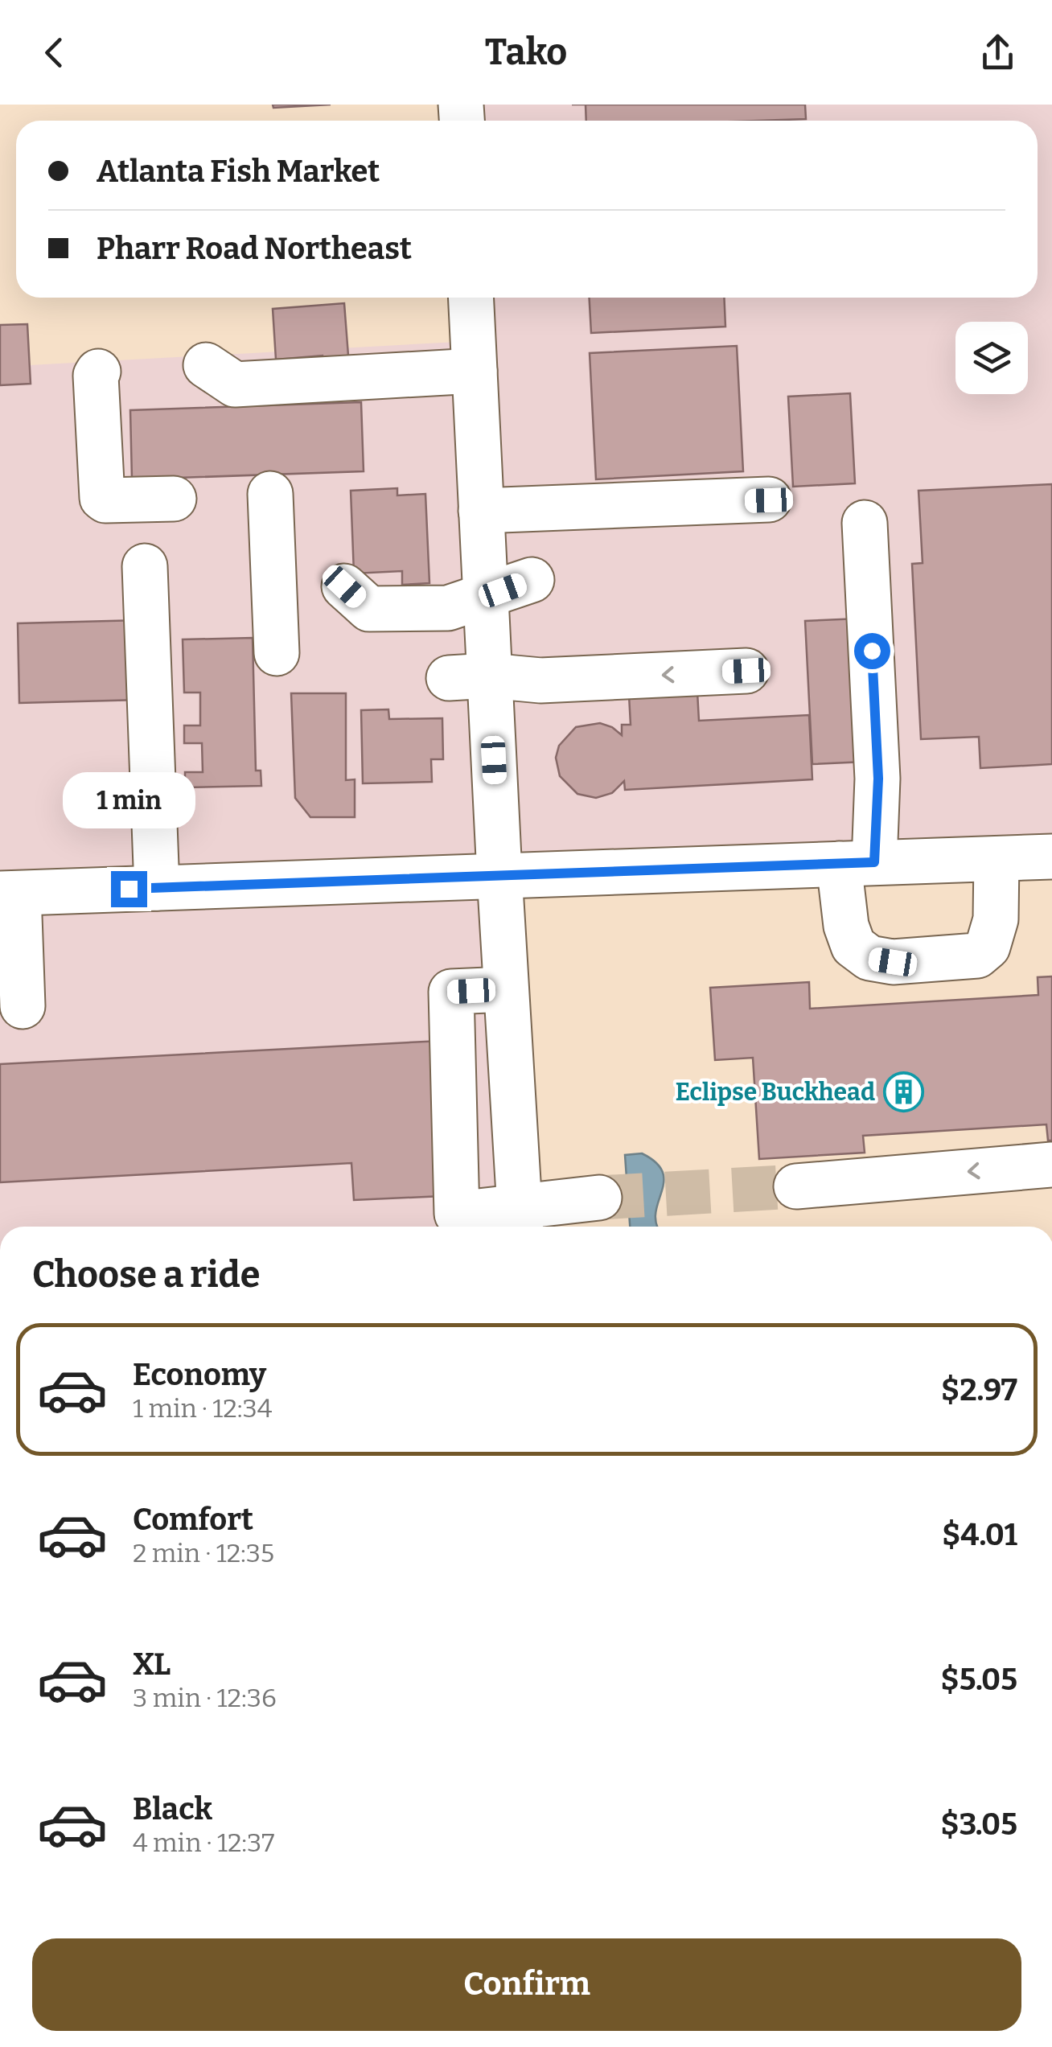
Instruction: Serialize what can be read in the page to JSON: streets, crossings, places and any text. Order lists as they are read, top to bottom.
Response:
{
  "places": {
    "building": ["Eclipse Buckhead"]
  },
  "page": {
    "header": "Tako",
    "banner": ["Atlanta Fish Market", "Pharr Road Northeast"],
    "bubble": "1 min",
    "heading": "Choose a ride",
    "list": [
      {
        "name": "Economy",
        "note": "1 min · 12:34",
        "value": "$2.97"
      },
      {
        "name": "Comfort",
        "note": "2 min · 12:35",
        "value": "$4.01"
      },
      {
        "name": "XL",
        "note": "3 min · 12:36",
        "value": "$5.05"
      },
      {
        "name": "Black",
        "note": "4 min · 12:37",
        "value": "$3.05"
      }
    ],
    "buttons": "Confirm"
  }
}
